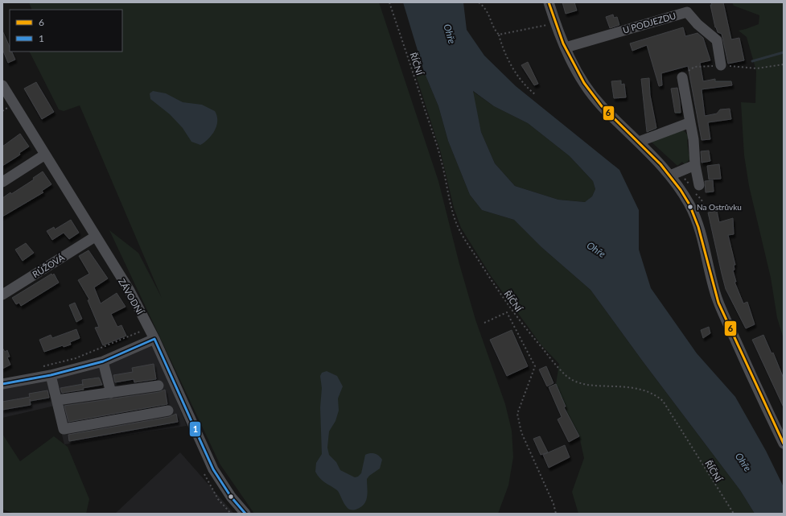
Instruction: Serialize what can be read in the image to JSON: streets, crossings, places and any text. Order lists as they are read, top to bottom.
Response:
{
  "streets": {
    "street": ["U PODJEZDU", "RŮŽOVÁ", "ZÁVODNÍ"],
    "path": ["ŘÍČNÍ"]
  },
  "crossings": [
    ["RŮŽOVÁ", "ZÁVODNÍ"]
  ],
  "water": ["Ohře"],
  "places": ["Na Ostrůvku"],
  "lines": ["transit line 6", "transit line 1"],
  "legend": ["6", "1"]
}
